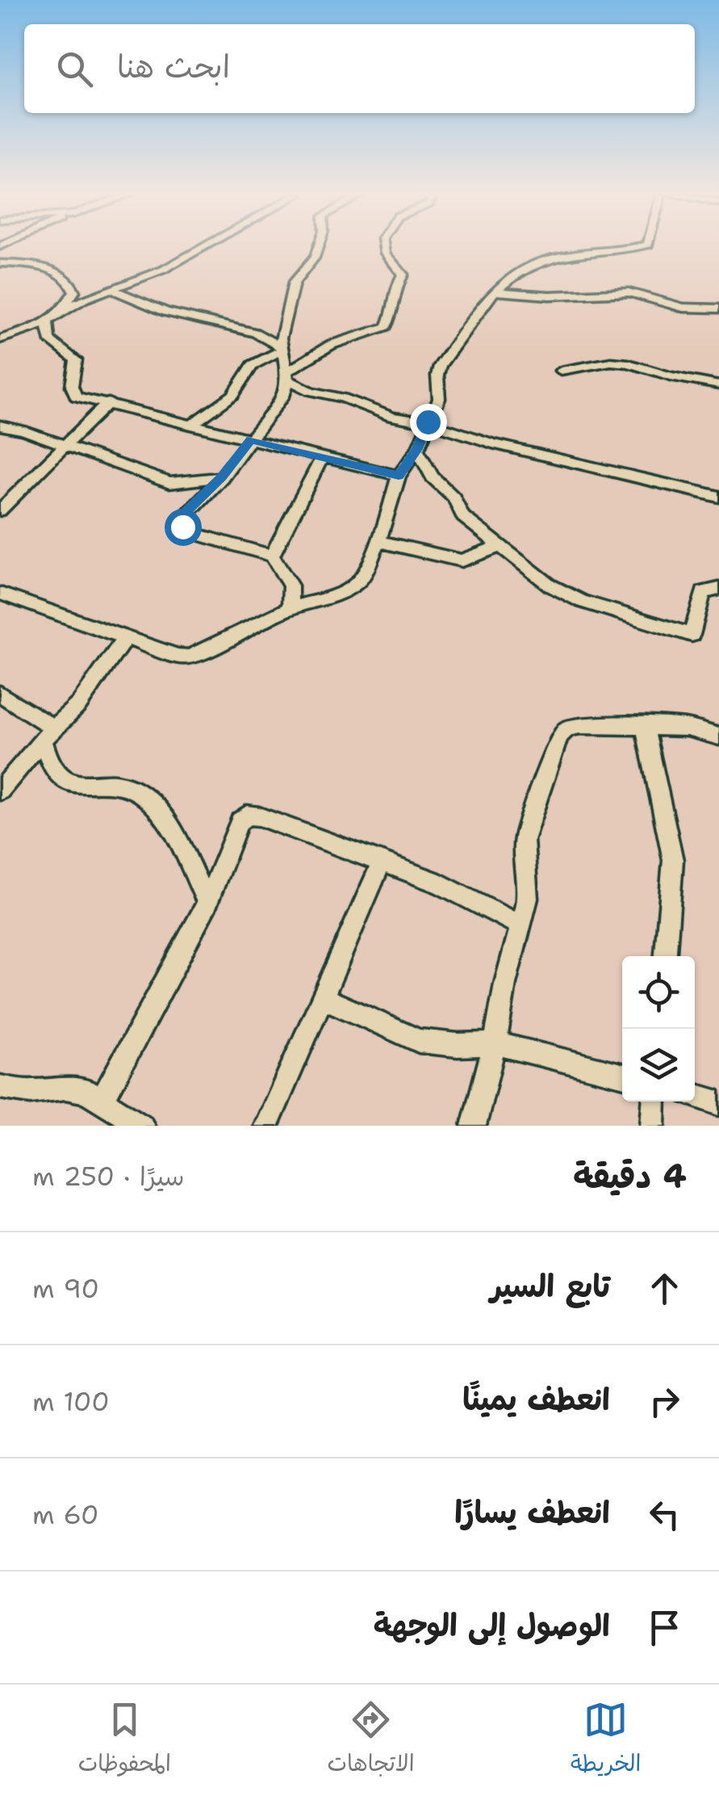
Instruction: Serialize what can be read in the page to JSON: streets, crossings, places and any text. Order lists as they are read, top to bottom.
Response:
{
  "page": {
    "search": "ابحث هنا",
    "heading": ["4 دقيقة", "سيرًا · 250 m"],
    "list": [
      ["تابع السير", "90 m"],
      ["انعطف يمينًا", "100 m"],
      ["انعطف يسارًا", "60 m"],
      "الوصول إلى الوجهة"
    ],
    "nav": ["الخريطة", "الاتجاهات", "المحفوظات"]
  }
}
